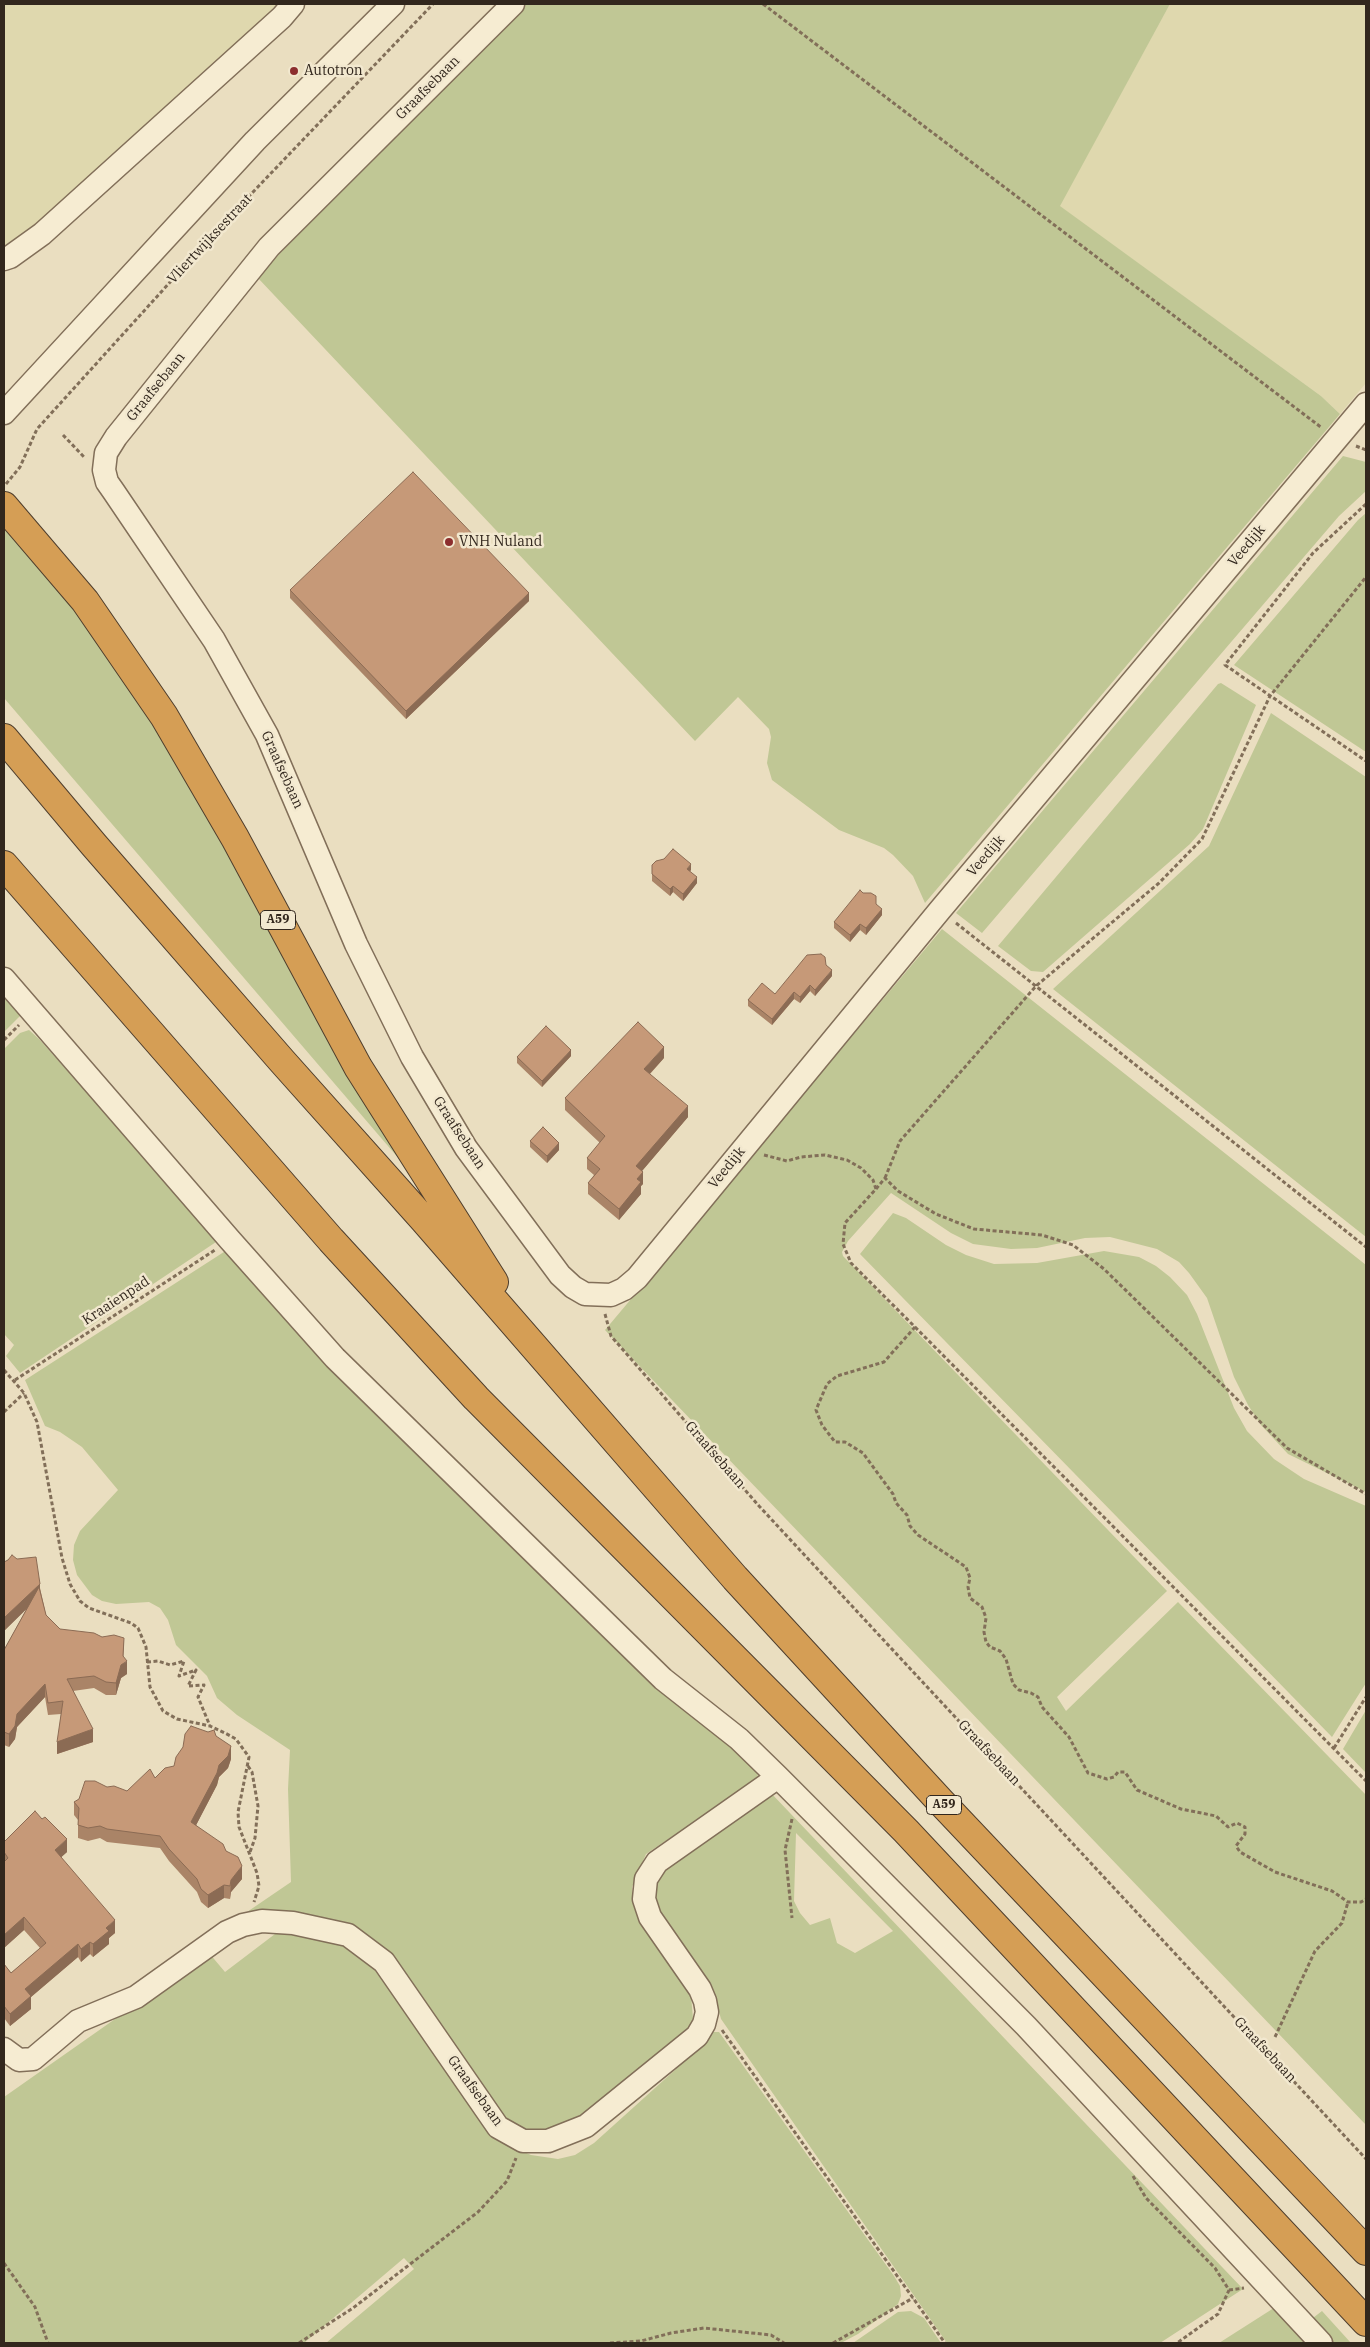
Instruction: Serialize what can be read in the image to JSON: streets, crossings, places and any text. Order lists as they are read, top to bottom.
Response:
{
  "streets": {
    "highway": ["A59"],
    "street": ["Graafsebaan", "Veedijk"],
    "path": ["Vliertwijksestraat", "Kraaienpad"]
  },
  "crossings": [
    ["Graafsebaan", "Veedijk"]
  ],
  "places": ["Autotron", "VNH Nuland"]
}
